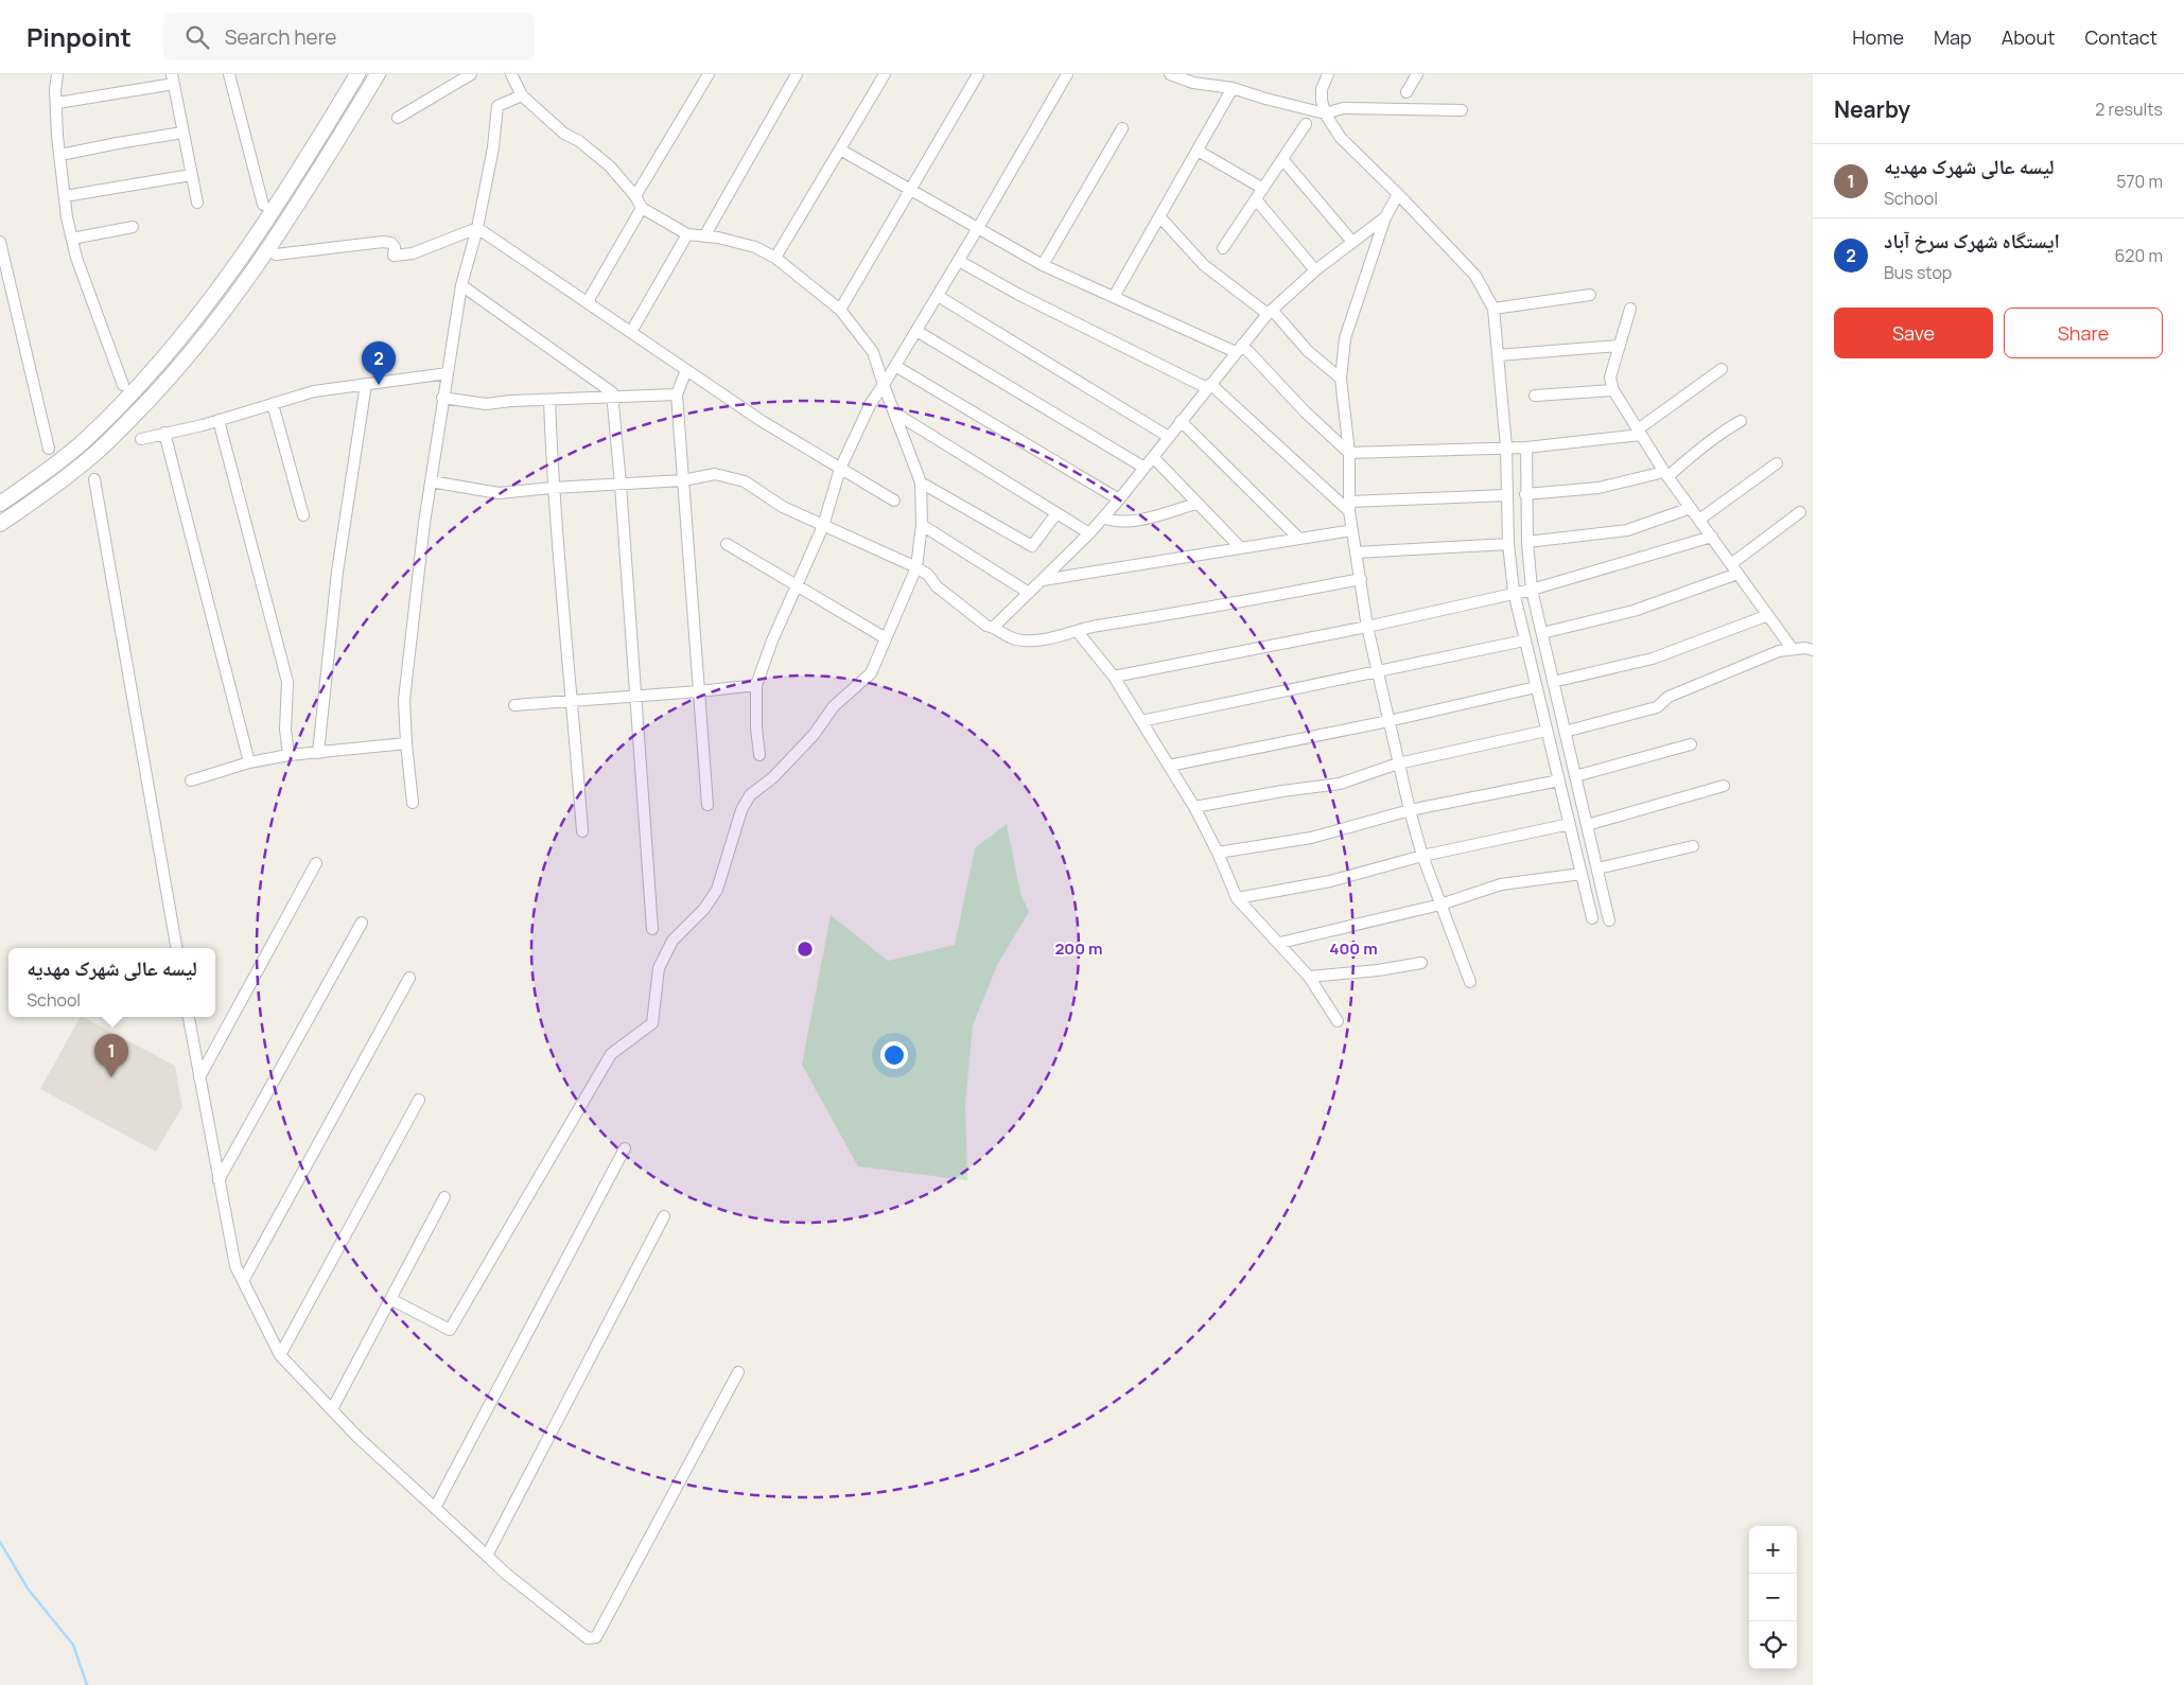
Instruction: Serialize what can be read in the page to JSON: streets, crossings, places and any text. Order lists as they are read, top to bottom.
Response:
{
  "page": {
    "header": "Pinpoint",
    "search": "Search here",
    "nav": [
      "Home",
      "Map",
      "About",
      "Contact"
    ],
    "heading": ["Nearby", "2 results"],
    "list": [
      {
        "mark": "1",
        "name": "لیسه عالی شهرک مهدیه",
        "note": "School",
        "value": "570 m"
      },
      {
        "mark": "2",
        "name": "ایستگاه شهرک سرخ آباد",
        "note": "Bus stop",
        "value": "620 m"
      }
    ],
    "buttons": ["Save", "Share"],
    "pins": ["2", "1"],
    "popup": ["لیسه عالی شهرک مهدیه", "School"],
    "map_buttons": ["+", "−"]
  },
  "rings": ["200 m", "400 m"]
}
